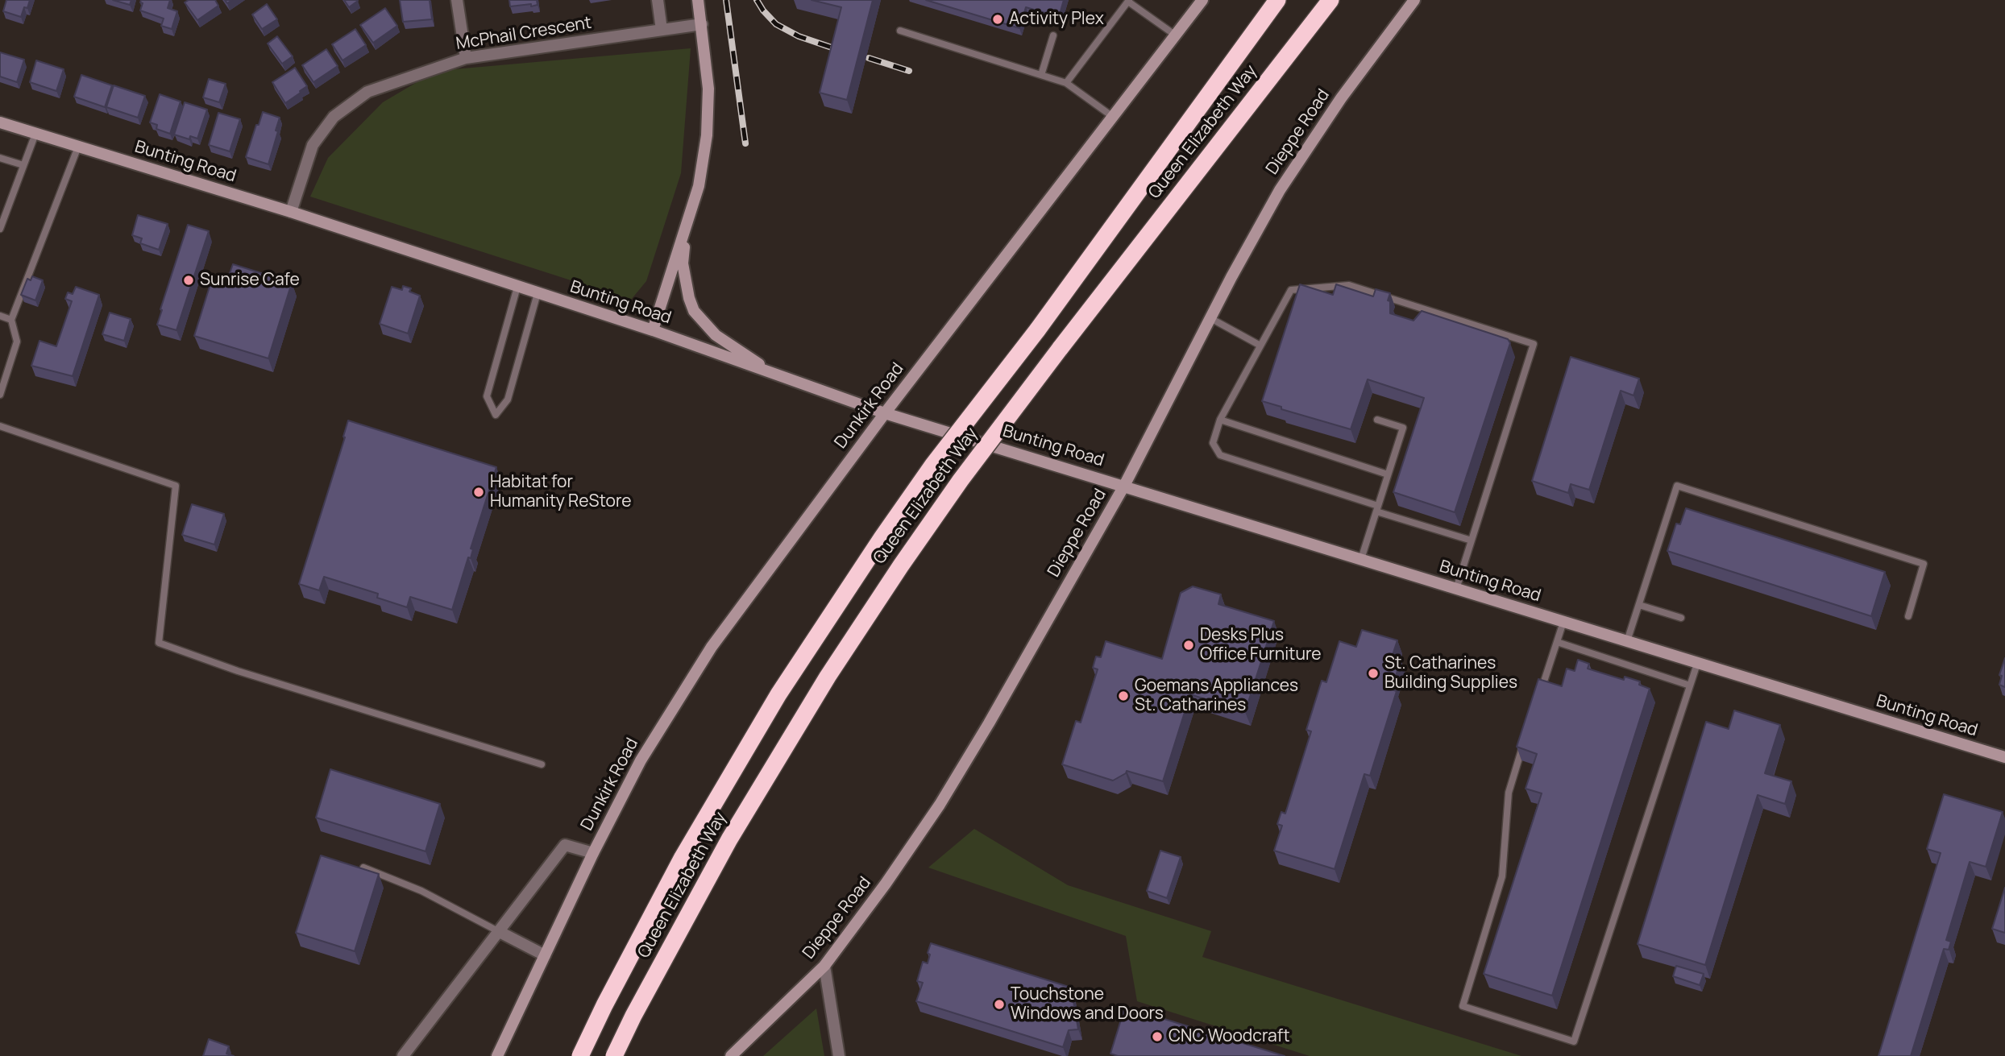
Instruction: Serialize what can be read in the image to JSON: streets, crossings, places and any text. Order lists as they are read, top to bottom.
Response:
{
  "streets": {
    "highway": ["Queen Elizabeth Way"],
    "street": [
      "McPhail Crescent",
      "Dieppe Road",
      "Bunting Road",
      "Dunkirk Road"
    ]
  },
  "crossings": [
    ["McPhail Crescent", "Bunting Road"],
    ["Dieppe Road", "Bunting Road"],
    ["Bunting Road", "Dunkirk Road"]
  ],
  "places": [
    "Activity Plex",
    "Sunrise Cafe",
    "Habitat for Humanity ReStore",
    "Desks Plus Office Furniture",
    "St. Catharines Building Supplies",
    "Goemans Appliances St. Catharines",
    "Touchstone Windows and Doors",
    "CNC Woodcraft"
  ]
}
